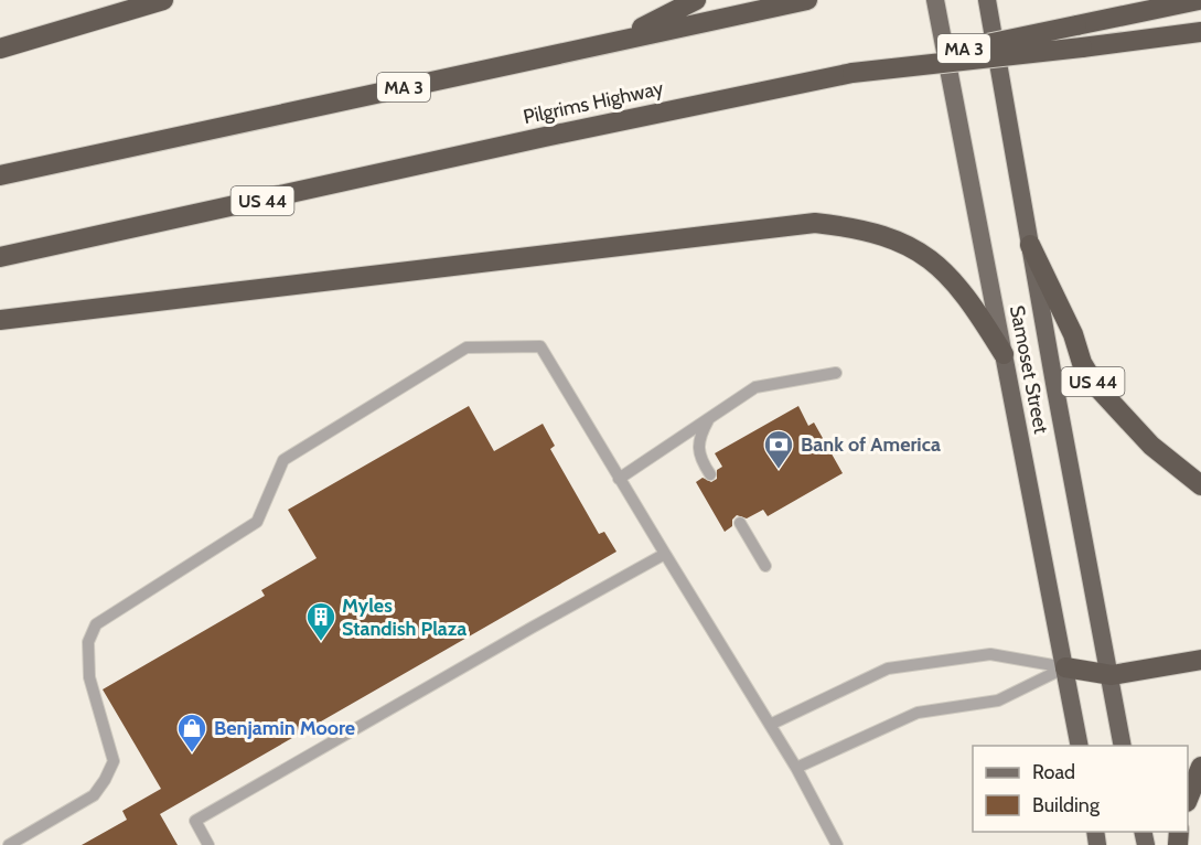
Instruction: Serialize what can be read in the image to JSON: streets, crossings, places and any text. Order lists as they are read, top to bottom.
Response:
{
  "streets": {
    "highway": [
      "MA 3",
      "Pilgrims Highway",
      "US 44",
      "Samoset Street"
    ]
  },
  "crossings": [
    ["Pilgrims Highway", "US 44"],
    ["US 44", "Samoset Street"]
  ],
  "places": {
    "bank": ["Bank of America"],
    "building": ["Myles Standish Plaza"],
    "shop": ["Benjamin Moore"]
  },
  "legend": ["Road", "Building"]
}
